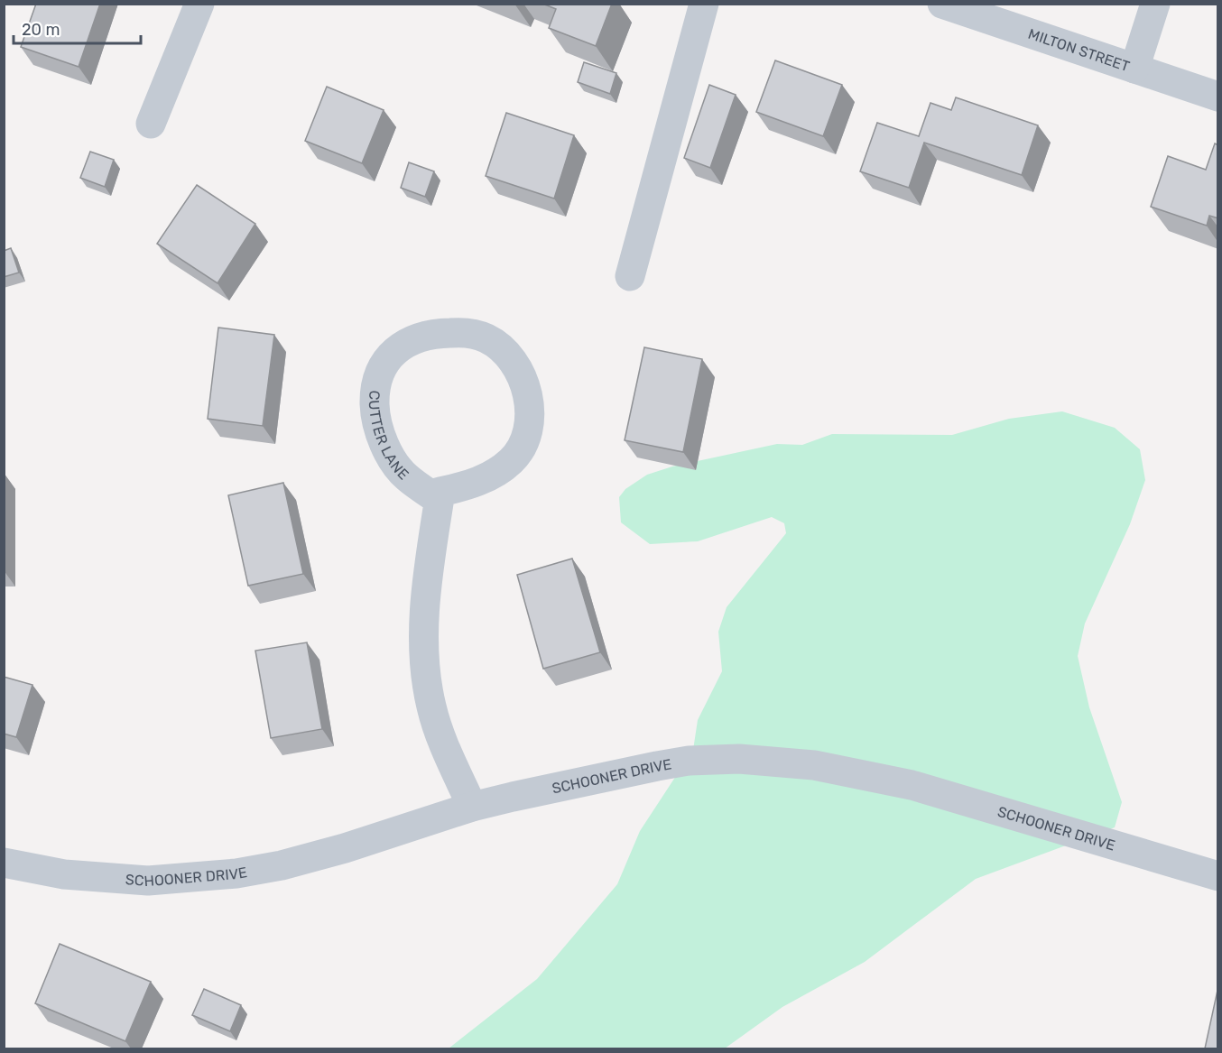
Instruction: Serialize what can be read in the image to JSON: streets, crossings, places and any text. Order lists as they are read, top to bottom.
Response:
{
  "streets": {
    "street": ["MILTON STREET", "CUTTER LANE", "SCHOONER DRIVE"]
  },
  "scale_bar": "20 m"
}
